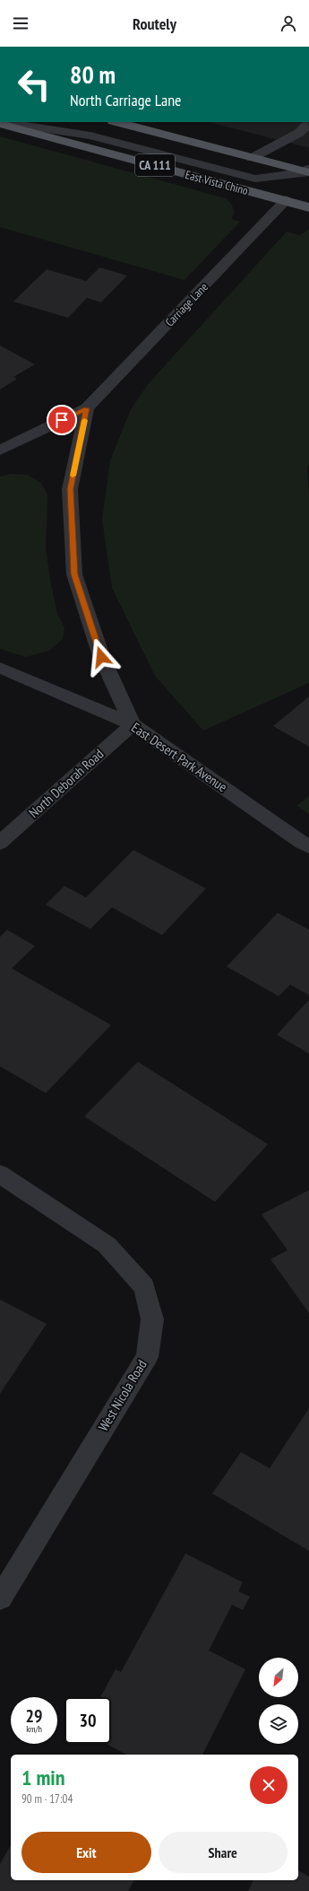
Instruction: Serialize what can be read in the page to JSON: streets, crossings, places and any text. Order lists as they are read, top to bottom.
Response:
{
  "streets": {
    "main road": ["CA 111", "East Vista Chino"],
    "street": [
      "Carriage Lane",
      "East Desert Park Avenue",
      "North Deborah Road",
      "West Nicola Road"
    ]
  },
  "crossings": [
    ["East Vista Chino", "Carriage Lane"],
    ["East Desert Park Avenue", "North Deborah Road"]
  ],
  "north": "bottom left",
  "page": {
    "header": "Routely",
    "turn": ["80 m", "North Carriage Lane"],
    "speed": "29 km/h",
    "limit": "30",
    "heading": ["1 min", "90 m · 17:04"],
    "buttons": ["Exit", "Share"]
  }
}
